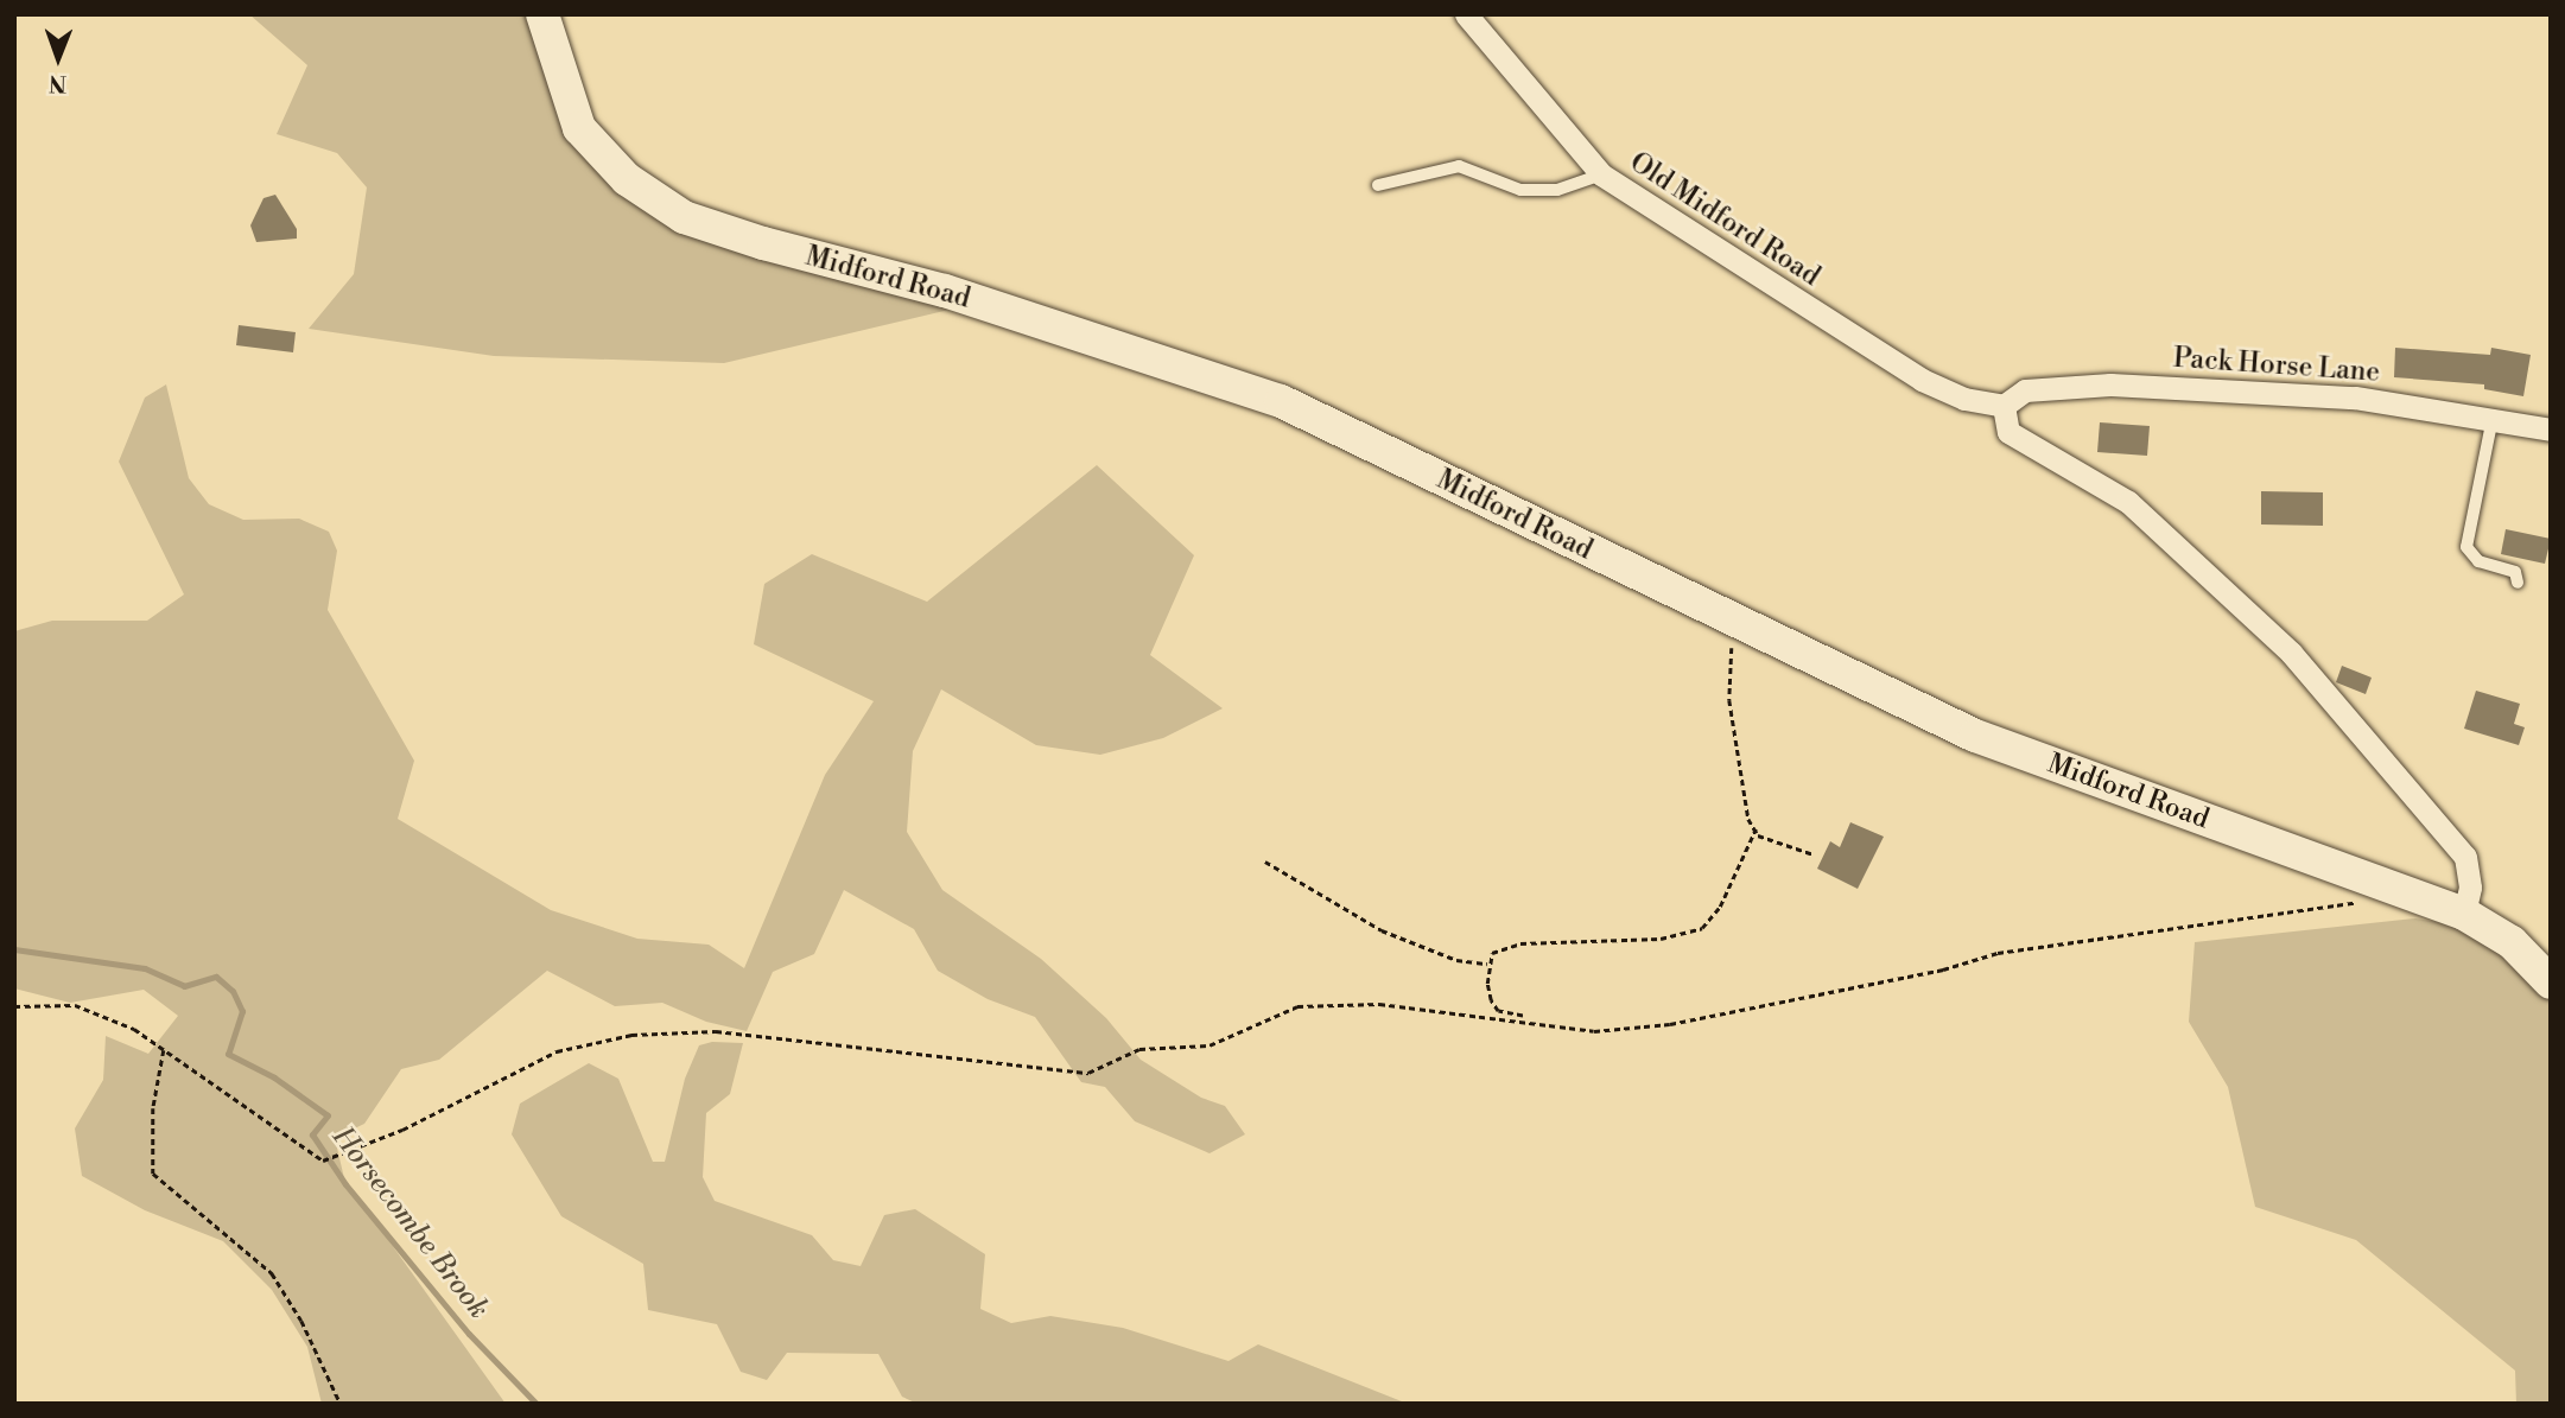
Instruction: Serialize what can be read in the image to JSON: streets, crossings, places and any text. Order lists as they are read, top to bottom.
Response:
{
  "streets": {
    "main road": ["Midford Road"],
    "street": ["Old Midford Road", "Pack Horse Lane"]
  },
  "crossings": [
    ["Old Midford Road", "Pack Horse Lane"]
  ],
  "water": ["Horsecombe Brook"],
  "north": "bottom"
}
